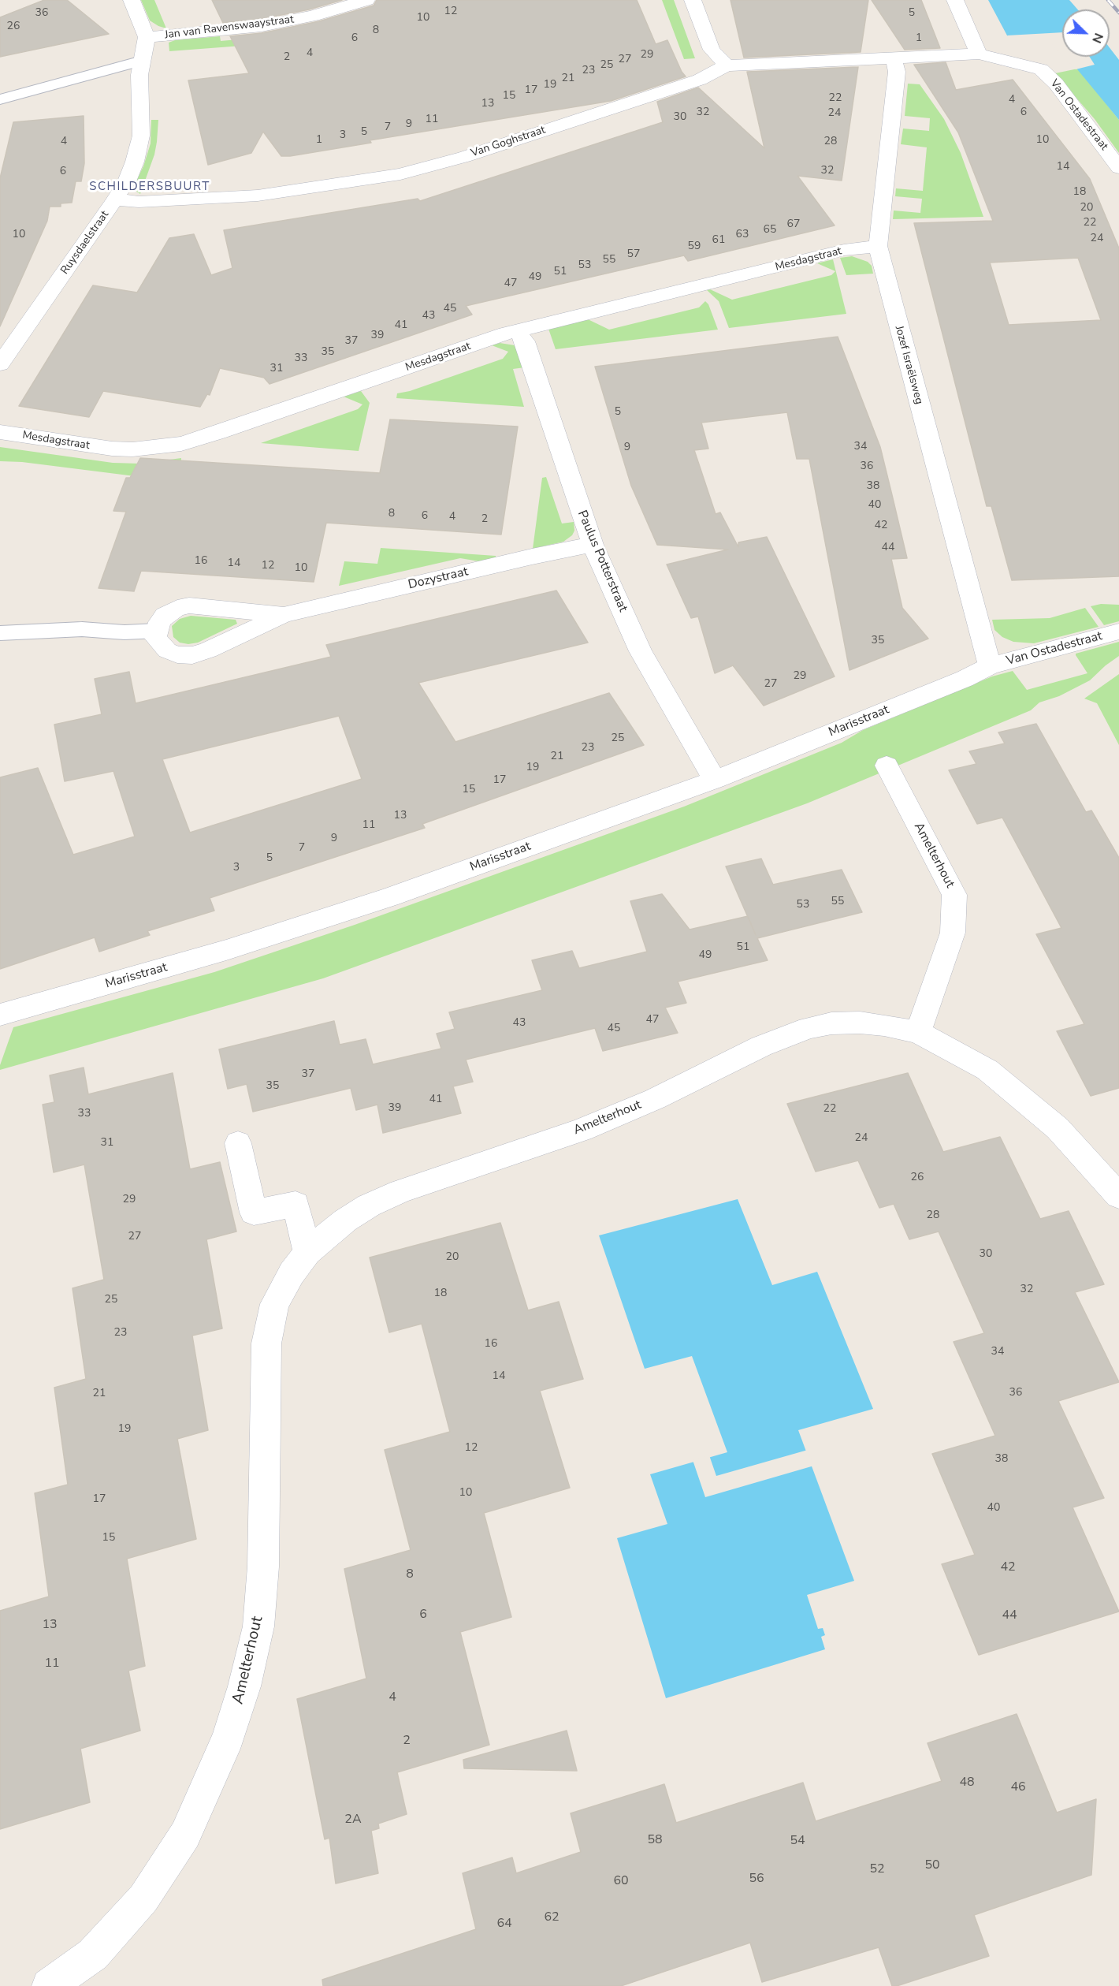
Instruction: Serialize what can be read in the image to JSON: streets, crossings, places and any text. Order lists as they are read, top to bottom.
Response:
{
  "streets": {
    "street": [
      "Jan van Ravenswaaystraat",
      "Van Ostadestraat",
      "Van Goghstraat",
      "Ruysdaelstraat",
      "Mesdagstraat",
      "Jozef Israëlsweg",
      "Paulus Potterstraat",
      "Dozystraat",
      "Marisstraat",
      "Amelterhout"
    ]
  },
  "crossings": [
    ["Jan van Ravenswaaystraat", "Ruysdaelstraat"],
    ["Van Ostadestraat", "Jozef Israëlsweg"],
    ["Van Ostadestraat", "Marisstraat"],
    ["Van Goghstraat", "Ruysdaelstraat"],
    ["Mesdagstraat", "Jozef Israëlsweg"],
    ["Mesdagstraat", "Paulus Potterstraat"],
    ["Jozef Israëlsweg", "Marisstraat"],
    ["Paulus Potterstraat", "Dozystraat"],
    ["Paulus Potterstraat", "Marisstraat"]
  ],
  "districts": ["SCHILDERSBUURT"],
  "house_numbers": [
    "12",
    "36",
    "5",
    "10",
    "26",
    "8",
    "6",
    "1",
    "4",
    "29",
    "2",
    "27",
    "25",
    "23",
    "21",
    "19",
    "17",
    "15",
    "22",
    "4",
    "13",
    "32",
    "6",
    "24",
    "30",
    "11",
    "9",
    "7",
    "5",
    "3",
    "1",
    "10",
    "4",
    "28",
    "14",
    "32",
    "6",
    "18",
    "20",
    "22",
    "67",
    "65",
    "10",
    "63",
    "24",
    "61",
    "59",
    "57",
    "55",
    "53",
    "51",
    "49",
    "47",
    "45",
    "43",
    "41",
    "39",
    "37",
    "35",
    "33",
    "31",
    "5",
    "34",
    "9",
    "36",
    "38",
    "40",
    "8",
    "6",
    "4",
    "2",
    "42",
    "44",
    "16",
    "14",
    "12",
    "10",
    "35",
    "29",
    "27",
    "25",
    "23",
    "21",
    "19",
    "17",
    "15",
    "13",
    "11",
    "9",
    "7",
    "5",
    "3",
    "55",
    "53",
    "51",
    "49",
    "47",
    "43",
    "45",
    "37",
    "35",
    "41",
    "39",
    "22",
    "33",
    "24",
    "31",
    "26",
    "29",
    "28",
    "27",
    "30",
    "20",
    "32",
    "18",
    "25",
    "23",
    "16",
    "34",
    "14",
    "36",
    "21",
    "19",
    "12",
    "38",
    "10",
    "17",
    "40",
    "15",
    "42",
    "8",
    "6",
    "44",
    "13",
    "11",
    "4",
    "2",
    "48",
    "46",
    "2A",
    "58",
    "54",
    "50",
    "52",
    "56",
    "60",
    "62",
    "64"
  ],
  "north": "bottom right"
}
